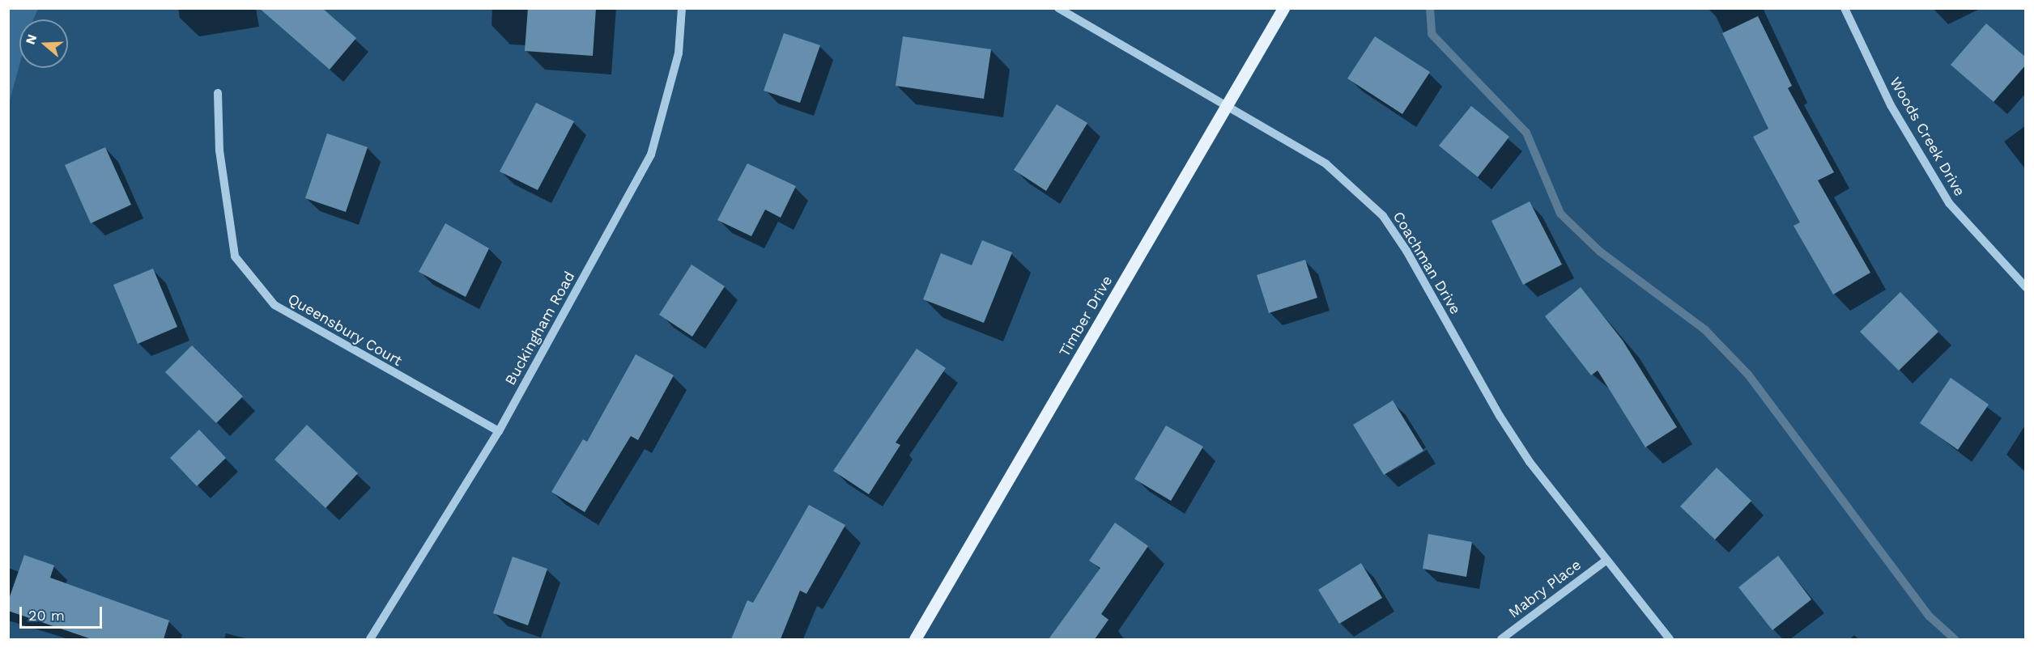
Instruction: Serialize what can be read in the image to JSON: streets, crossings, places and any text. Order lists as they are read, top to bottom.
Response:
{
  "streets": {
    "main road": ["Timber Drive"],
    "street": [
      "Woods Creek Drive",
      "Coachman Drive",
      "Buckingham Road",
      "Queensbury Court",
      "Mabry Place"
    ]
  },
  "crossings": [
    ["Coachman Drive", "Timber Drive"],
    ["Coachman Drive", "Mabry Place"],
    ["Buckingham Road", "Queensbury Court"]
  ],
  "scale_bar": "20 m",
  "north": "left"
}
